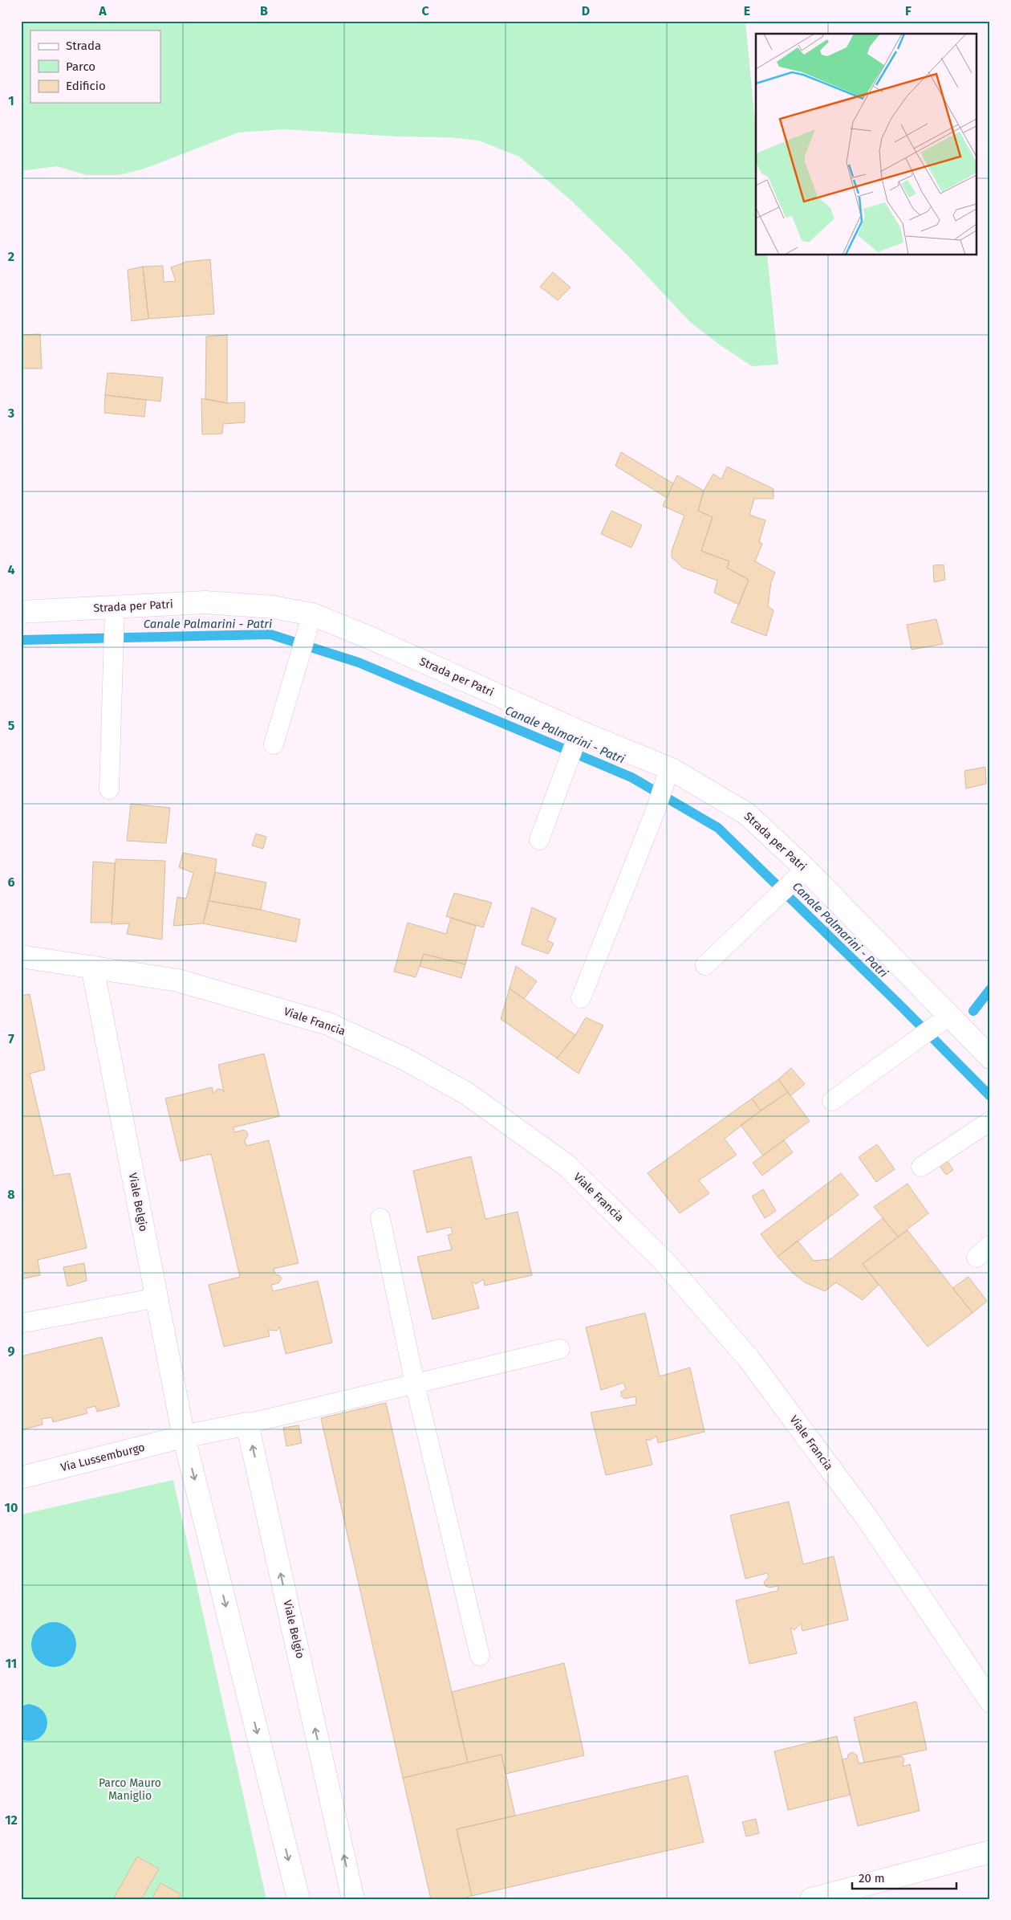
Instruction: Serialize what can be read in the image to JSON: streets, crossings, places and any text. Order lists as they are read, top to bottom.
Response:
{
  "streets": {
    "street": [
      "Strada per Patri",
      "Viale Francia",
      "Viale Belgio",
      "Via Lussemburgo"
    ]
  },
  "crossings": [
    ["Viale Francia", "Viale Belgio"],
    ["Viale Belgio", "Via Lussemburgo"]
  ],
  "water": ["Canale Palmarini - Patri"],
  "parks": ["Parco Mauro Maniglio"],
  "legend": ["Strada", "Parco", "Edificio"],
  "scale_bar": "20 m",
  "grid": {
    "columns": [
      "A",
      "B",
      "C",
      "D",
      "E",
      "F"
    ],
    "rows": [
      "1",
      "2",
      "3",
      "4",
      "5",
      "6",
      "7",
      "8",
      "9",
      "10",
      "11",
      "12"
    ]
  }
}
